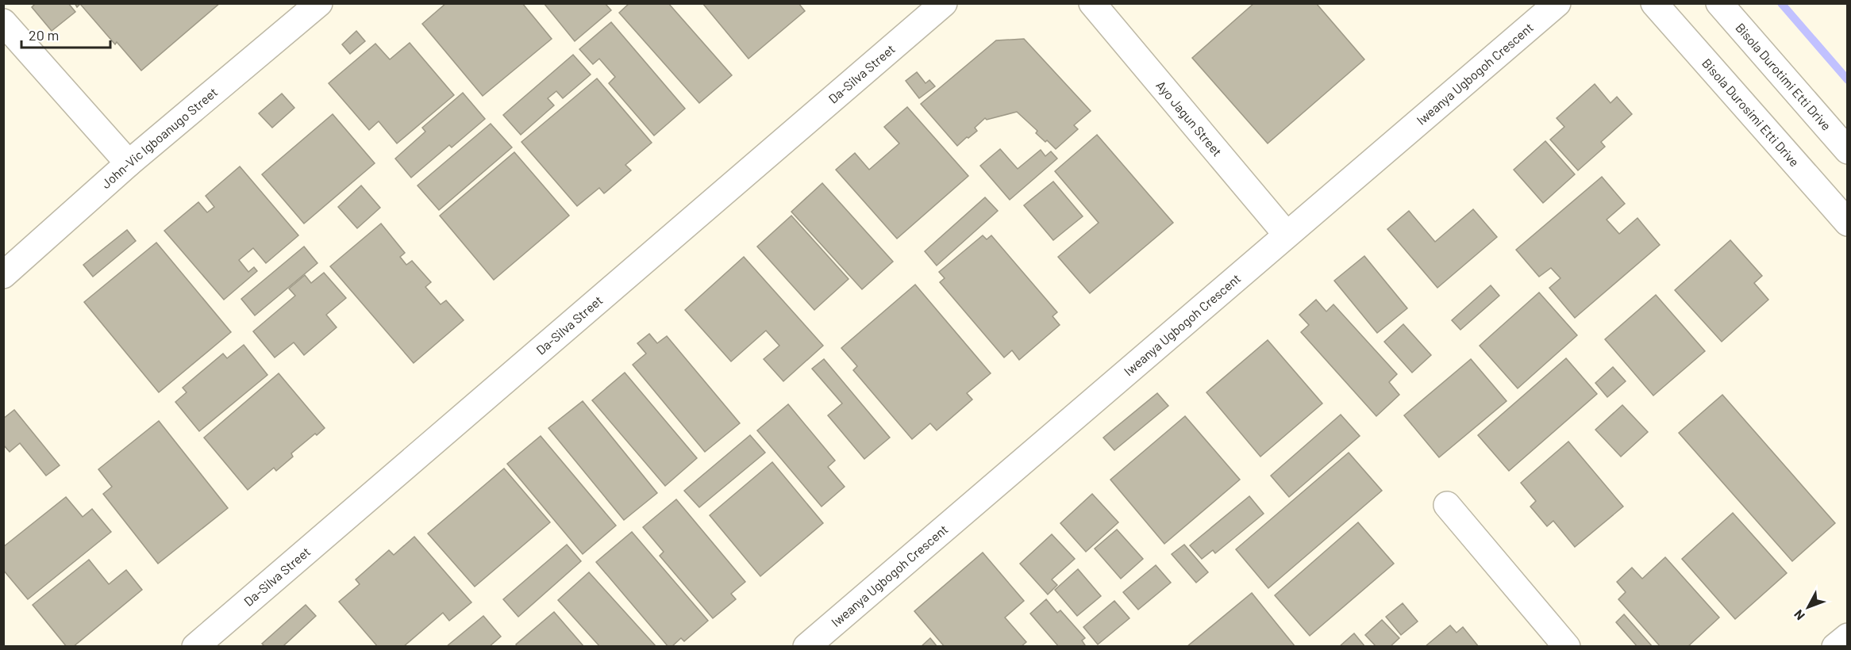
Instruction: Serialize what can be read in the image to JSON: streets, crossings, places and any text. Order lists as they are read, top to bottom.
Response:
{
  "streets": {
    "street": [
      "Da-Silva Street",
      "Iweanya Ugbogoh Crescent",
      "Bisola Durotimi Etti Drive",
      "Bisola Durosimi Etti Drive",
      "Ayo Jagun Street",
      "John-Vic Igboanugo Street"
    ]
  },
  "crossings": [
    ["Iweanya Ugbogoh Crescent", "Ayo Jagun Street"]
  ],
  "scale_bar": "20 m",
  "north": "bottom left"
}
